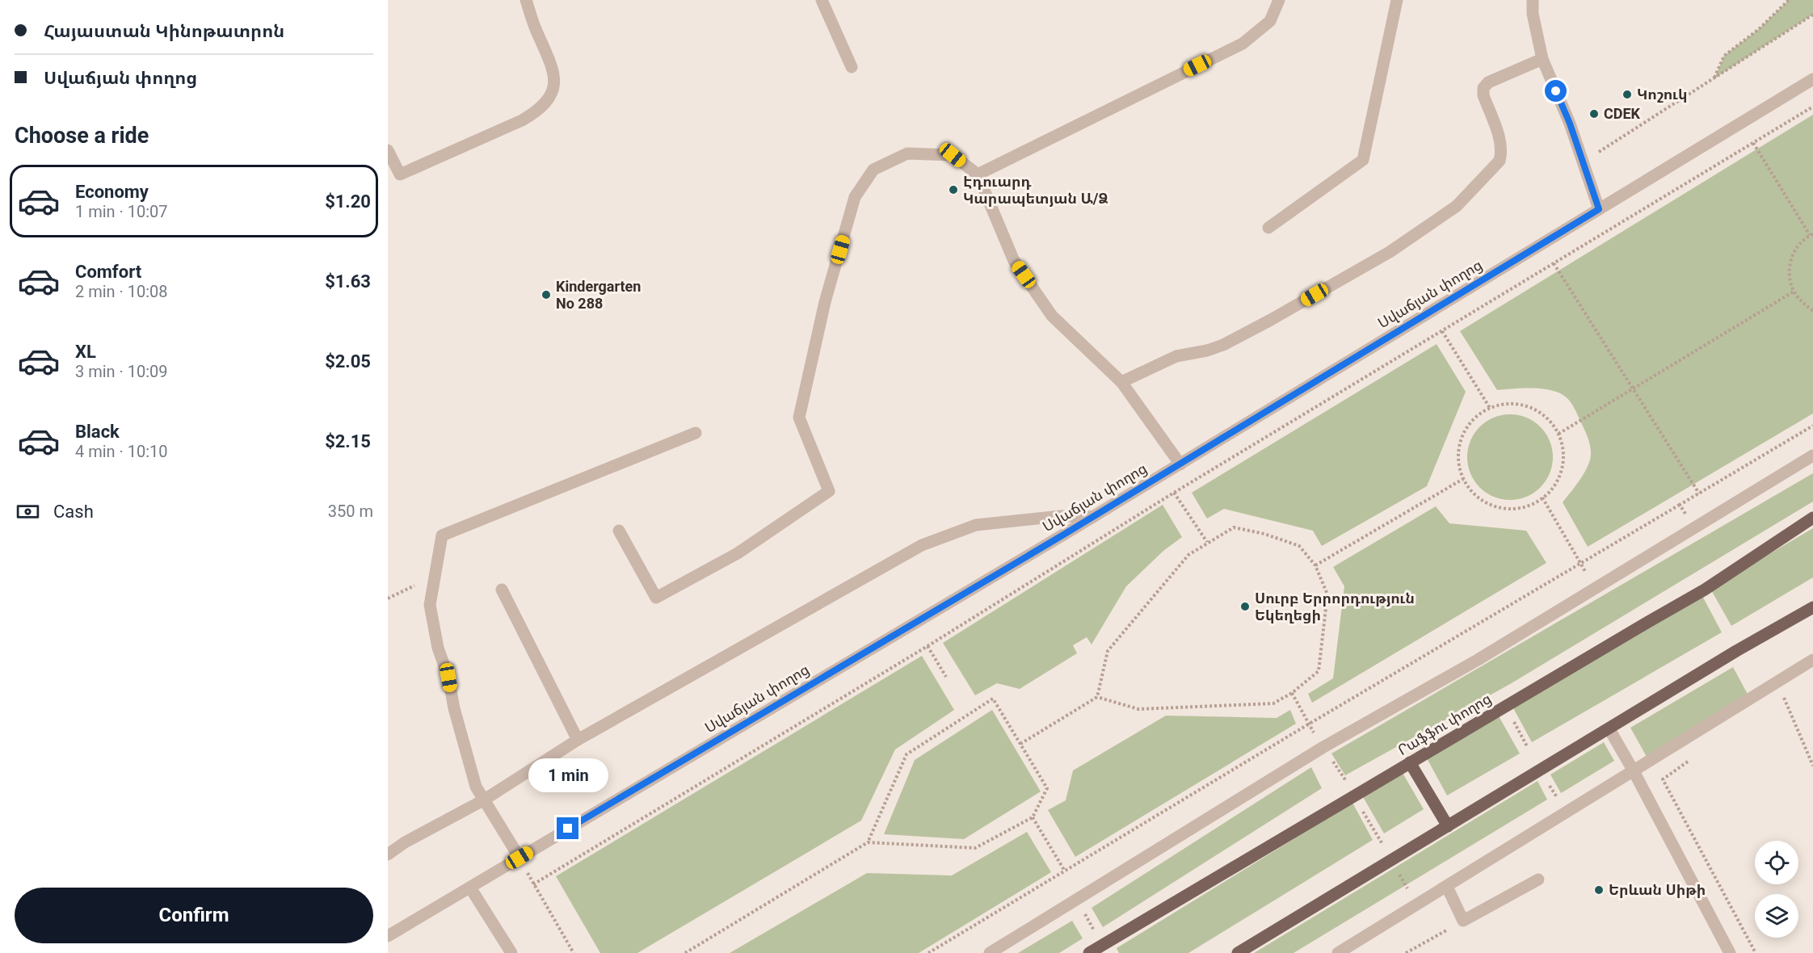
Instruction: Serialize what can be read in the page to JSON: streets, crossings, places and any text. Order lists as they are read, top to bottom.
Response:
{
  "streets": {
    "main road": ["Րաֆֆու փողոց"],
    "street": ["Սվաճյան փողոց"]
  },
  "places": [
    "Կոշուկ",
    "CDEK",
    "Էդուարդ Կարապետյան Ա/Ձ",
    "Kindergarten No 288",
    "Սուրբ Երրորդություն Եկեղեցի",
    "Երևան Սիթի"
  ],
  "page": {
    "banner": ["Հայաստան Կինոթատրոն", "Սվաճյան փողոց"],
    "heading": "Choose a ride",
    "list": [
      {
        "name": "Economy",
        "note": "1 min · 10:07",
        "value": "$1.20"
      },
      {
        "name": "Comfort",
        "note": "2 min · 10:08",
        "value": "$1.63"
      },
      {
        "name": "XL",
        "note": "3 min · 10:09",
        "value": "$2.05"
      },
      {
        "name": "Black",
        "note": "4 min · 10:10",
        "value": "$2.15"
      }
    ],
    "pay": ["Cash", "350 m"],
    "bubble": "1 min",
    "buttons": "Confirm"
  }
}
